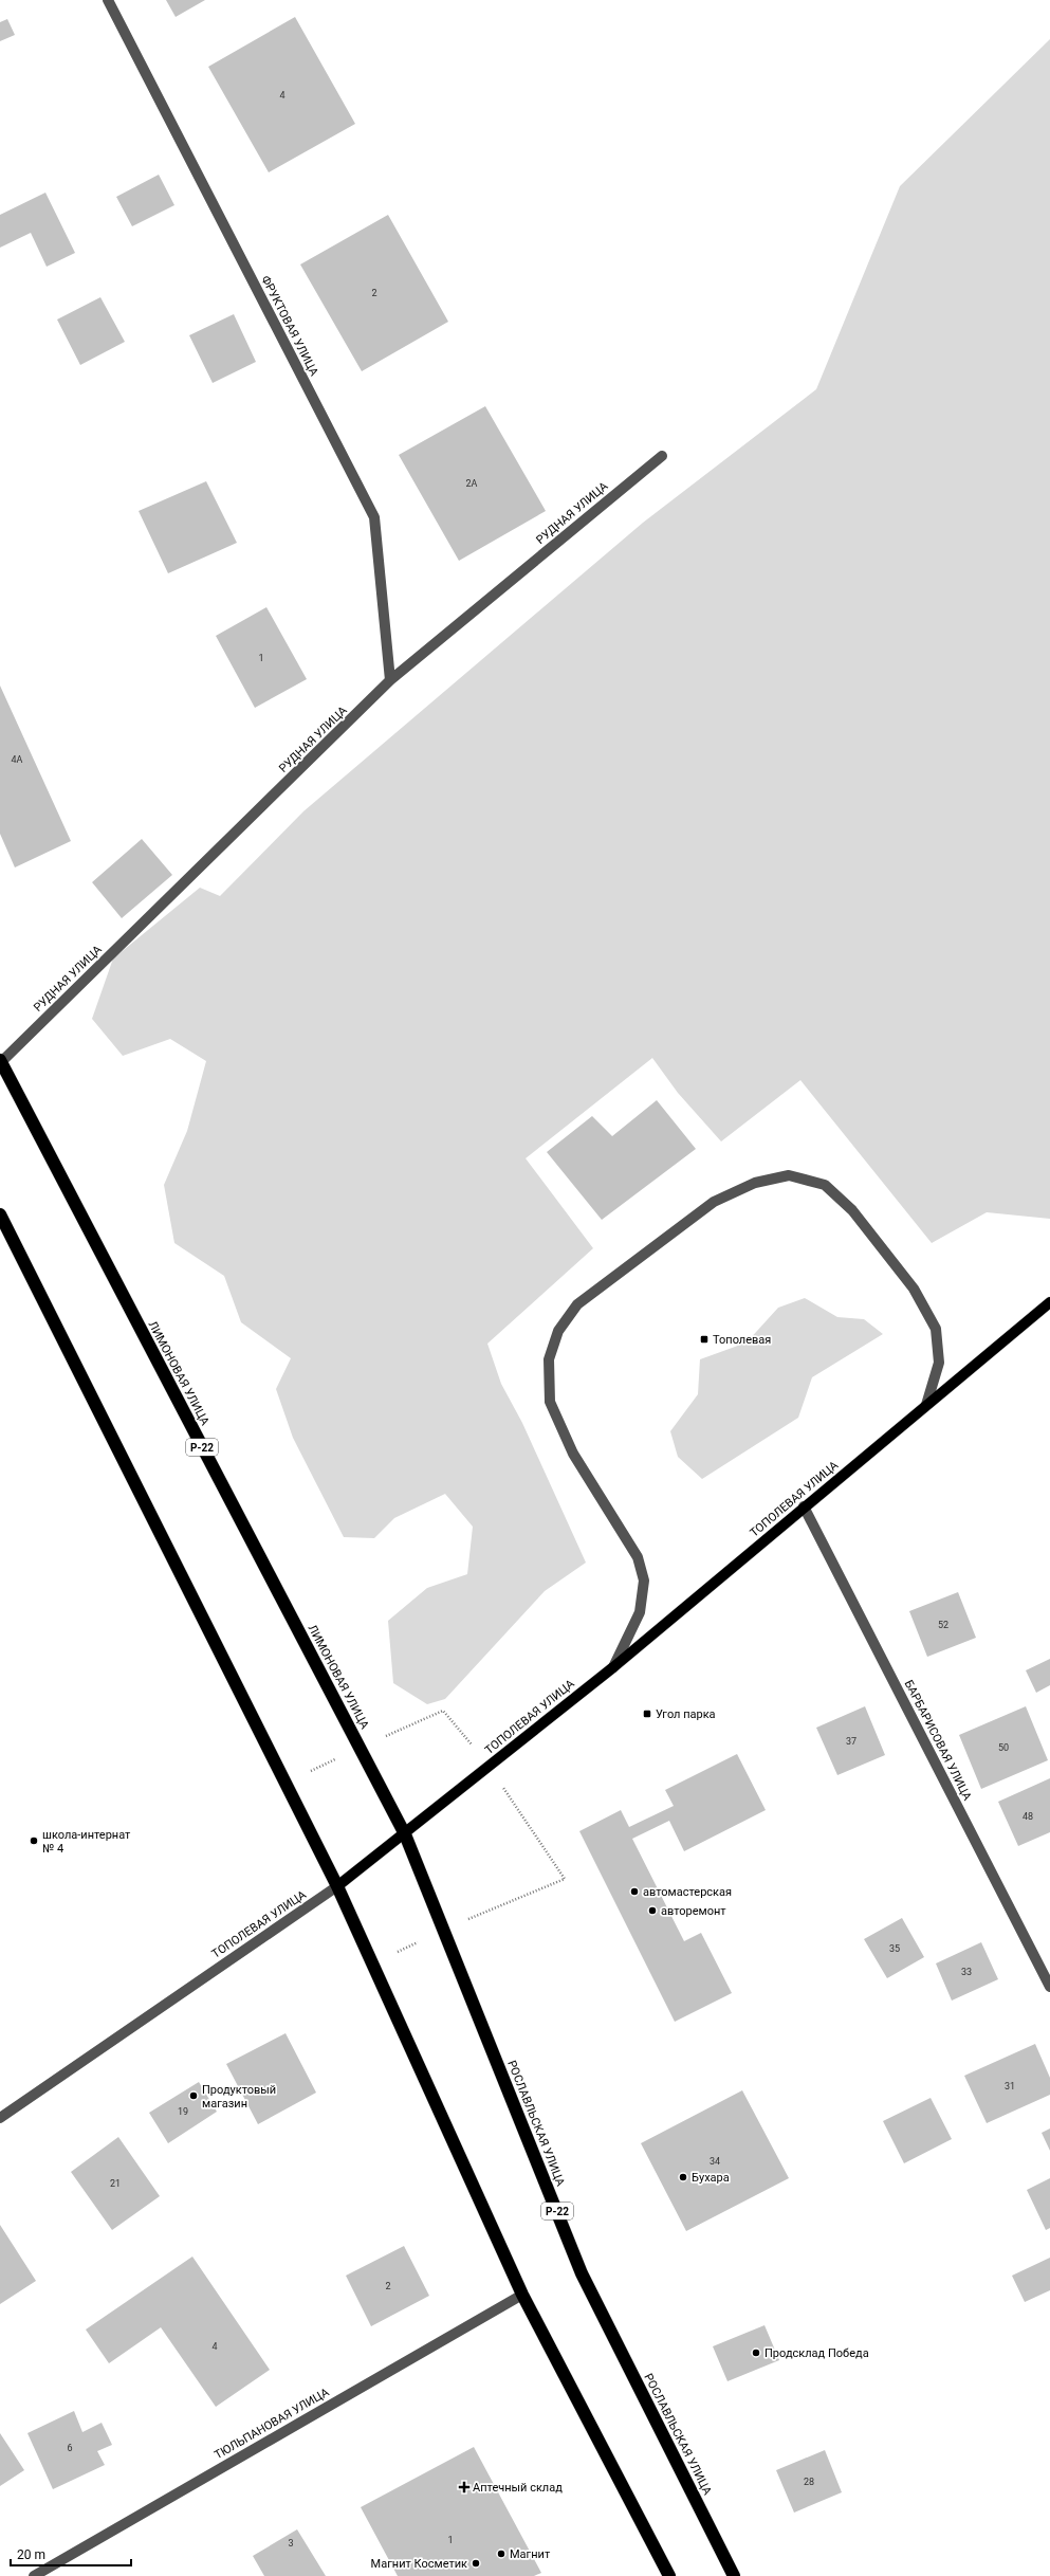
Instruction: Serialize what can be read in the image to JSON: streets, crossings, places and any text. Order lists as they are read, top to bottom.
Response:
{
  "streets": {
    "highway": ["ЛИМОНОВАЯ УЛИЦА", "Р-22", "РОСЛАВЛЬСКАЯ УЛИЦА"],
    "main road": ["ТОПОЛЕВАЯ УЛИЦА"],
    "street": [
      "ФРУКТОВАЯ УЛИЦА",
      "РУДНАЯ УЛИЦА",
      "БАРБАРИСОВАЯ УЛИЦА",
      "ТЮЛЬПАНОВАЯ УЛИЦА"
    ]
  },
  "crossings": [
    ["ФРУКТОВАЯ УЛИЦА", "РУДНАЯ УЛИЦА"],
    ["РУДНАЯ УЛИЦА", "ЛИМОНОВАЯ УЛИЦА"],
    ["ЛИМОНОВАЯ УЛИЦА", "ТОПОЛЕВАЯ УЛИЦА"],
    ["ЛИМОНОВАЯ УЛИЦА", "РОСЛАВЛЬСКАЯ УЛИЦА"],
    ["ТОПОЛЕВАЯ УЛИЦА", "БАРБАРИСОВАЯ УЛИЦА"],
    ["ТОПОЛЕВАЯ УЛИЦА", "РОСЛАВЛЬСКАЯ УЛИЦА"]
  ],
  "places": {
    "transit": ["Тополевая", "Угол парка"],
    "other": [
      "школа-интернат № 4",
      "автомастерская",
      "авторемонт",
      "Продуктовый магазин",
      "Бухара",
      "Продсклад Победа",
      "Магнит",
      "Магнит Косметик"
    ],
    "health": ["Аптечный склад"]
  },
  "house_numbers": [
    "4",
    "2",
    "2А",
    "1",
    "4А",
    "52",
    "37",
    "50",
    "48",
    "35",
    "33",
    "31",
    "19",
    "34",
    "21",
    "2",
    "4",
    "6",
    "28",
    "1",
    "3"
  ],
  "scale_bar": "20 m"
}
